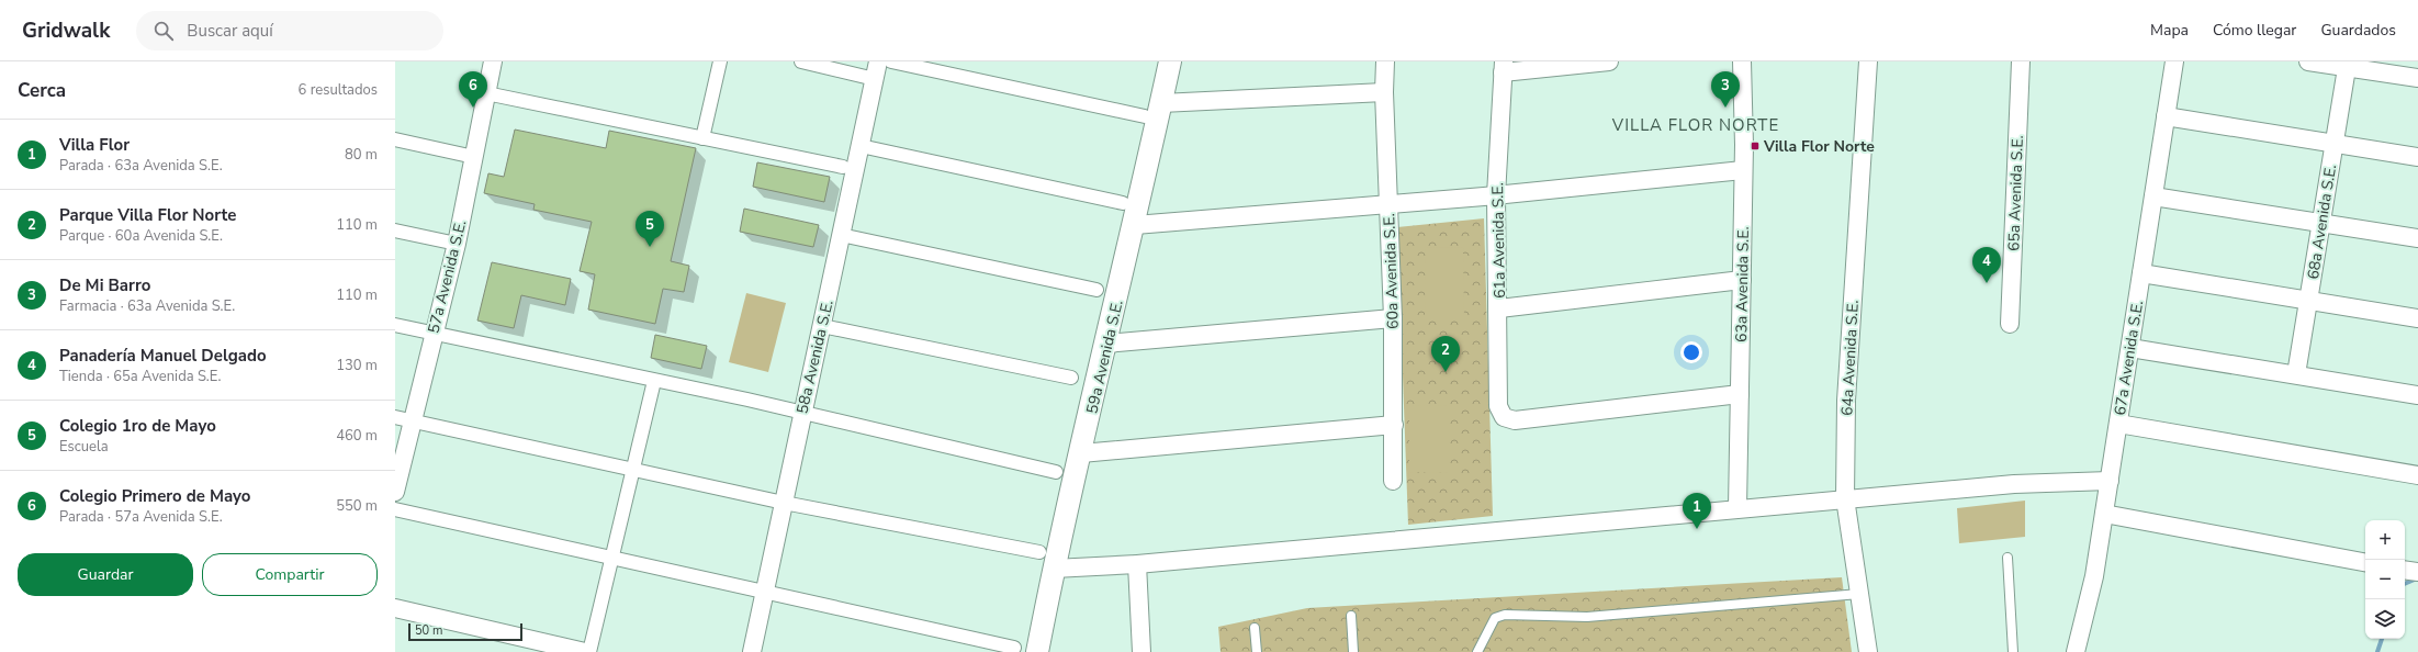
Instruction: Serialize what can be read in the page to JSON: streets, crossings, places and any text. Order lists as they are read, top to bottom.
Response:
{
  "streets": {
    "street": [
      "65a Avenida S.E.",
      "68a Avenida S.E.",
      "61a Avenida S.E.",
      "60a Avenida S.E.",
      "57a Avenida S.E.",
      "63a Avenida S.E.",
      "58a Avenida S.E.",
      "59a Avenida S.E.",
      "64a Avenida S.E.",
      "67a Avenida S.E."
    ]
  },
  "crossings": [
    ["61a Avenida S.E.", "63a Avenida S.E."]
  ],
  "districts": ["VILLA FLOR NORTE"],
  "places": {
    "transit": ["Villa Flor Norte"]
  },
  "scale_bar": "50 m",
  "page": {
    "header": "Gridwalk",
    "search": "Buscar aquí",
    "nav": ["Mapa", "Cómo llegar", "Guardados"],
    "heading": ["Cerca", "6 resultados"],
    "pins": [
      "3",
      "6",
      "5",
      "4",
      "2",
      "1"
    ],
    "list": [
      {
        "mark": "1",
        "name": "Villa Flor",
        "note": "Parada · 63a Avenida S.E.",
        "value": "80 m"
      },
      {
        "mark": "2",
        "name": "Parque Villa Flor Norte",
        "note": "Parque · 60a Avenida S.E.",
        "value": "110 m"
      },
      {
        "mark": "3",
        "name": "De Mi Barro",
        "note": "Farmacia · 63a Avenida S.E.",
        "value": "110 m"
      },
      {
        "mark": "4",
        "name": "Panadería Manuel Delgado",
        "note": "Tienda · 65a Avenida S.E.",
        "value": "130 m"
      },
      {
        "mark": "5",
        "name": "Colegio 1ro de Mayo",
        "note": "Escuela",
        "value": "460 m"
      },
      {
        "mark": "6",
        "name": "Colegio Primero de Mayo",
        "note": "Parada · 57a Avenida S.E.",
        "value": "550 m"
      }
    ],
    "map_buttons": ["+", "−"],
    "buttons": ["Guardar", "Compartir"],
    "scale": "50 m"
  }
}
